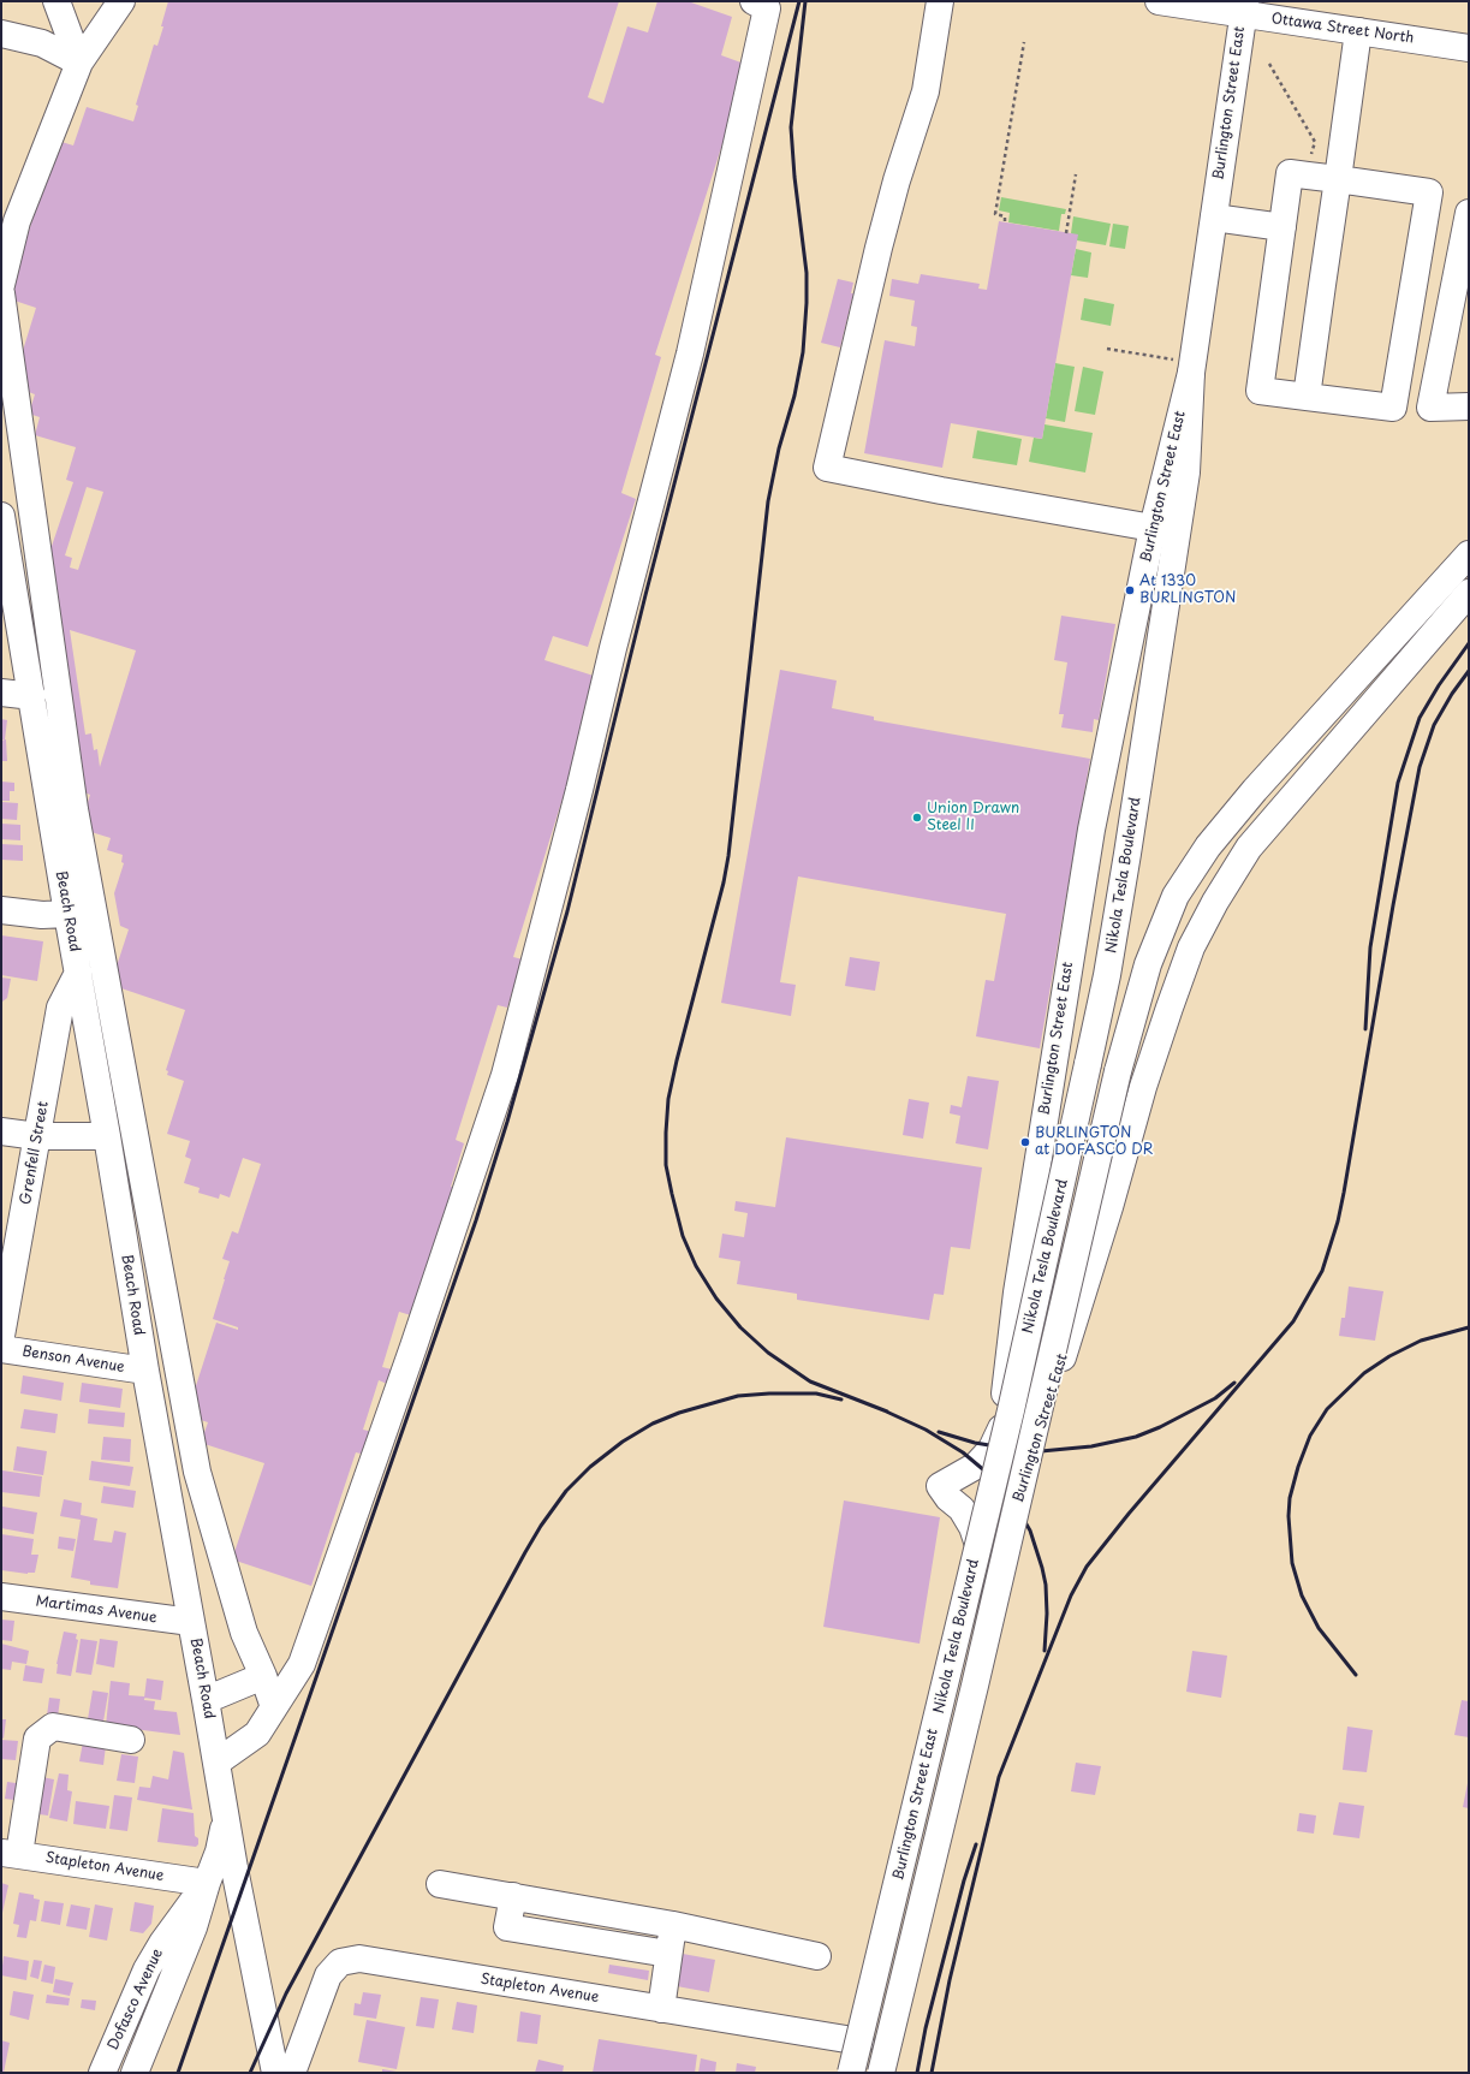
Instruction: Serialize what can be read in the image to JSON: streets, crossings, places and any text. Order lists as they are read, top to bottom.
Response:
{
  "streets": {
    "main road": [
      "Ottawa Street North",
      "Burlington Street East",
      "Nikola Tesla Boulevard",
      "Beach Road",
      "Grenfell Street",
      "Benson Avenue",
      "Martimas Avenue",
      "Stapleton Avenue",
      "Dofasco Avenue"
    ]
  },
  "crossings": [
    ["Ottawa Street North", "Burlington Street East"],
    ["Burlington Street East", "Nikola Tesla Boulevard"],
    ["Burlington Street East", "Stapleton Avenue"],
    ["Beach Road", "Grenfell Street"],
    ["Beach Road", "Benson Avenue"],
    ["Beach Road", "Martimas Avenue"],
    ["Beach Road", "Dofasco Avenue"],
    ["Stapleton Avenue", "Dofasco Avenue"]
  ],
  "places": ["At 1330 BURLINGTON", "Union Drawn Steel II", "BURLINGTON at DOFASCO DR"]
}
